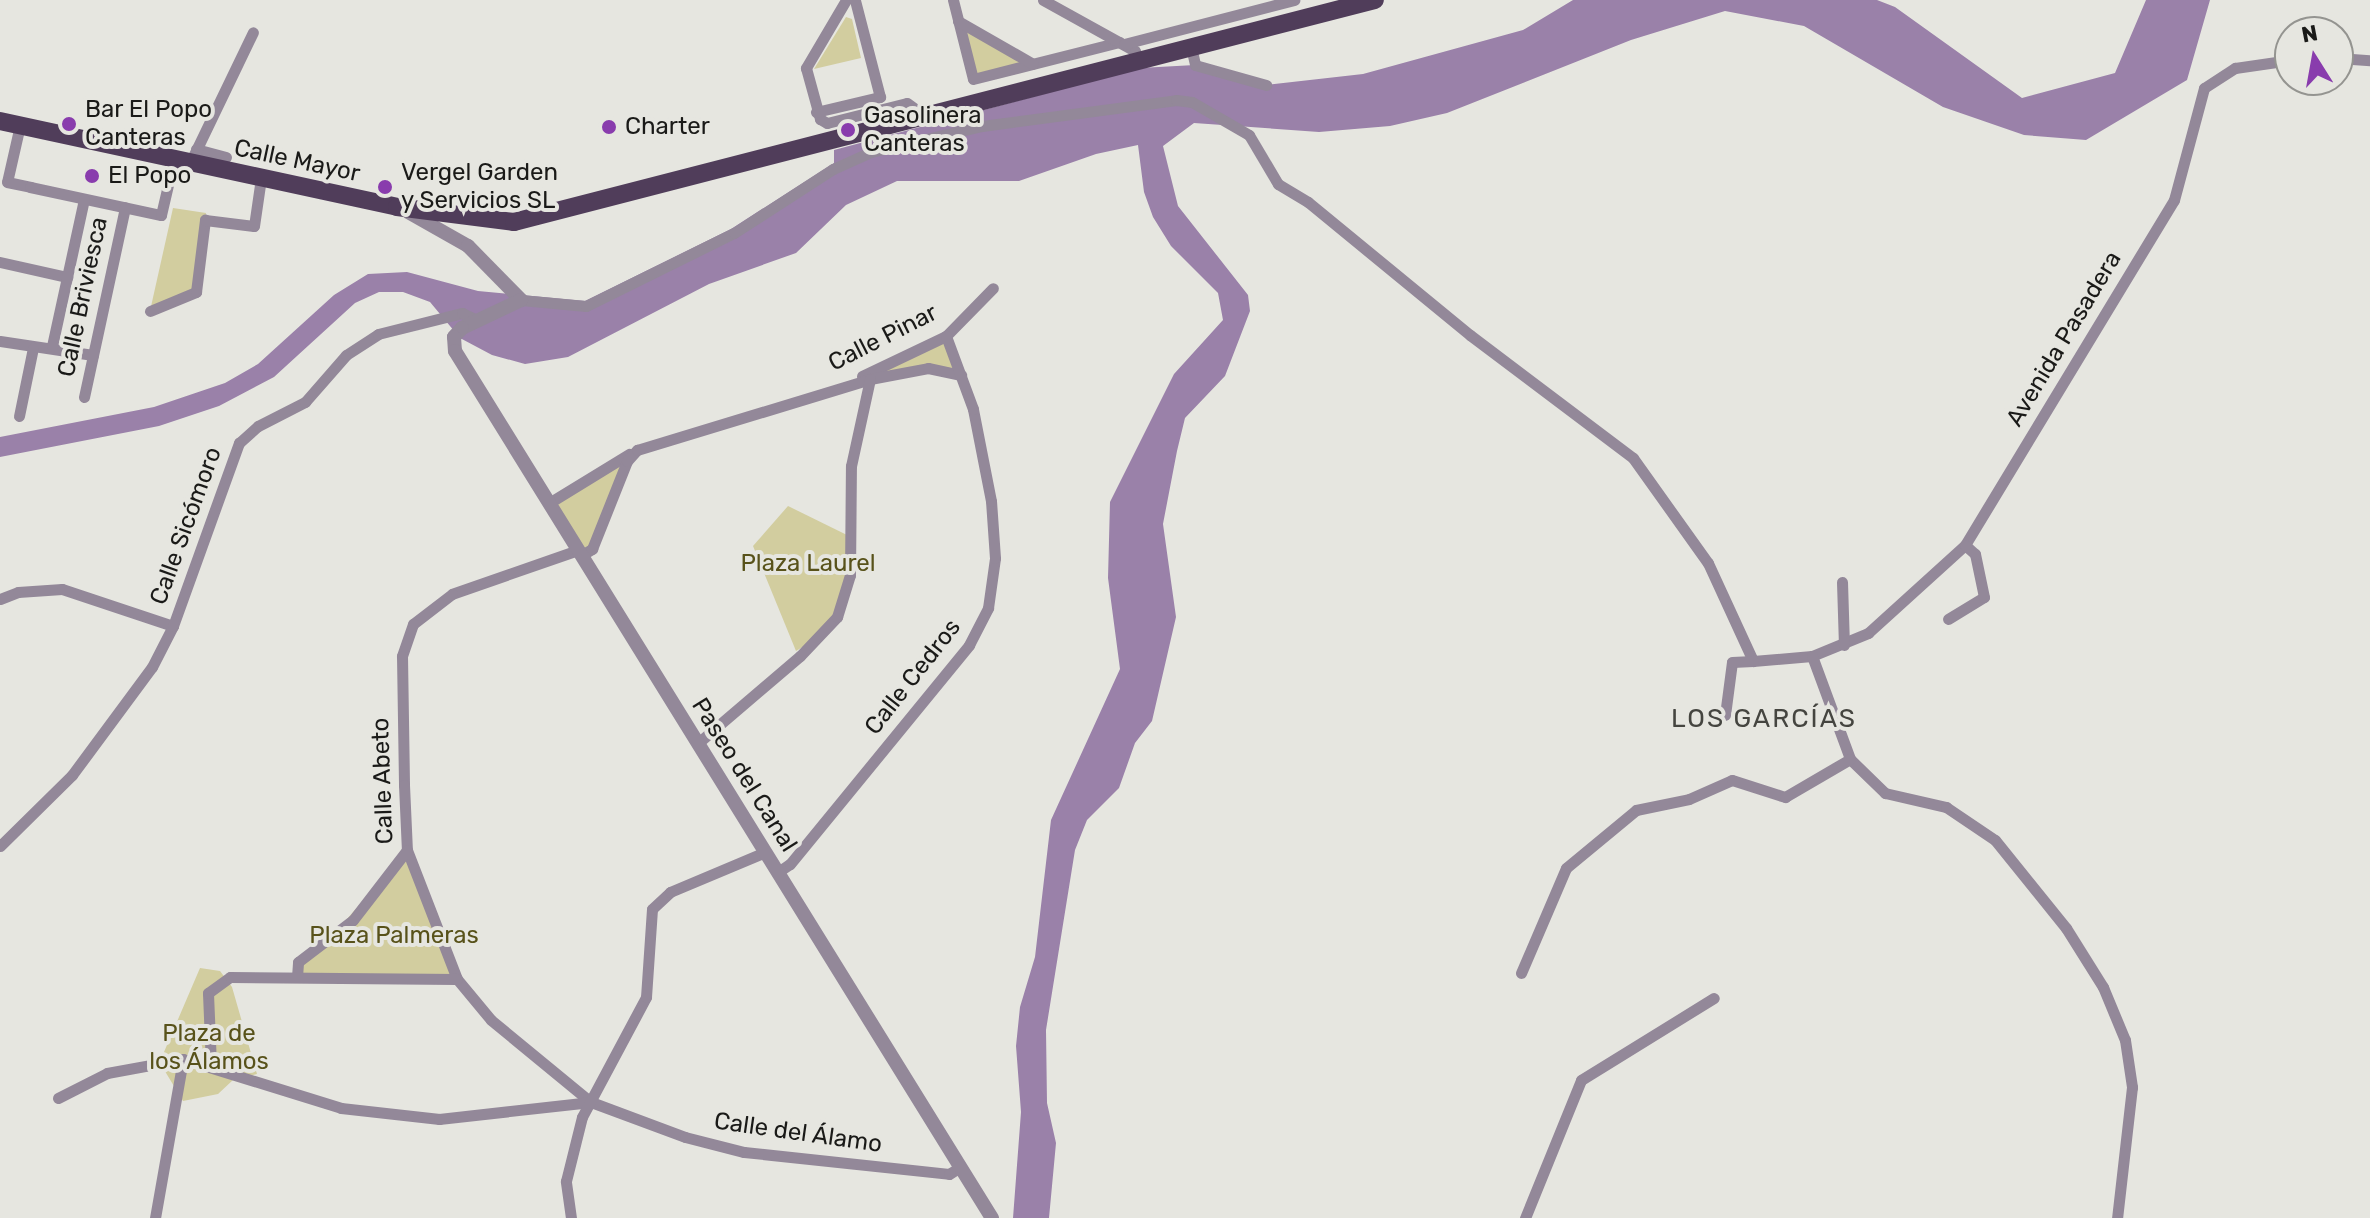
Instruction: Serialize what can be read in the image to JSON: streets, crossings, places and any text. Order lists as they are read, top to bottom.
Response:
{
  "streets": {
    "main road": ["Calle Mayor"],
    "street": [
      "Calle Briviesca",
      "Calle Pinar",
      "Avenida Pasadera",
      "Calle Sicómoro",
      "Calle Cedros",
      "Paseo del Canal",
      "Calle Abeto",
      "Calle del Álamo"
    ]
  },
  "crossings": [
    ["Calle Pinar", "Calle Cedros"],
    ["Calle Pinar", "Paseo del Canal"],
    ["Calle Sicómoro", "Paseo del Canal"],
    ["Calle Cedros", "Paseo del Canal"],
    ["Paseo del Canal", "Calle Abeto"],
    ["Paseo del Canal", "Calle del Álamo"],
    ["Calle Abeto", "Calle del Álamo"]
  ],
  "districts": ["LOS GARCÍAS"],
  "parks": ["Plaza Laurel", "Plaza Palmeras", "Plaza de los Álamos"],
  "places": [
    "Bar El Popo Canteras",
    "Charter",
    "Gasolinera Canteras",
    "El Popo",
    "Vergel Garden y Servicios SL"
  ],
  "north": "top"
}
